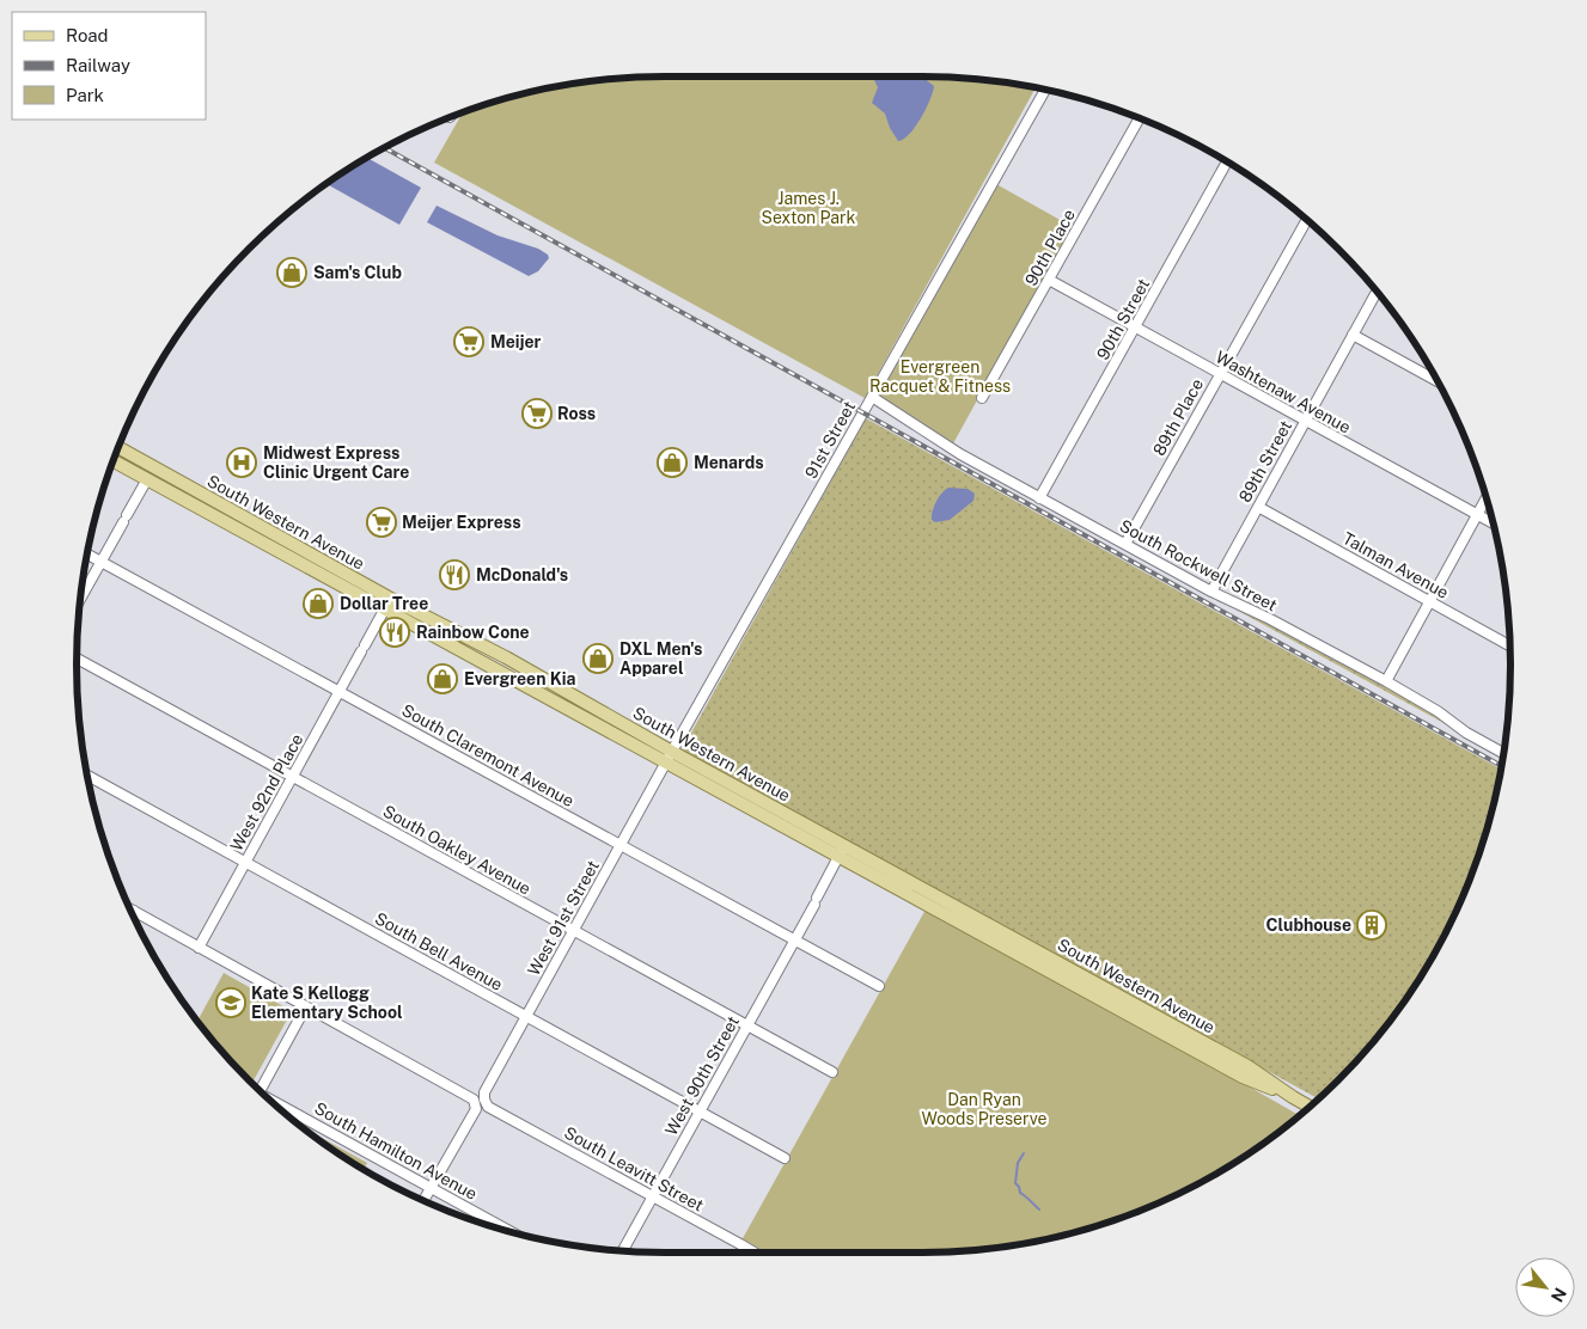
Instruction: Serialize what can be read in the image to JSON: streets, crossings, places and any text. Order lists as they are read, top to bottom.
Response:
{
  "streets": {
    "main road": ["South Western Avenue"],
    "street": [
      "90th Place",
      "90th Street",
      "Washtenaw Avenue",
      "89th Place",
      "91st Street",
      "89th Street",
      "South Rockwell Street",
      "Talman Avenue",
      "South Claremont Avenue",
      "West 92nd Place",
      "South Oakley Avenue",
      "West 91st Street",
      "South Bell Avenue",
      "West 90th Street",
      "South Hamilton Avenue",
      "South Leavitt Street"
    ]
  },
  "crossings": [
    ["90th Place", "Washtenaw Avenue"],
    ["90th Street", "Washtenaw Avenue"],
    ["90th Street", "South Rockwell Street"],
    ["Washtenaw Avenue", "89th Place"],
    ["Washtenaw Avenue", "89th Street"],
    ["89th Place", "South Rockwell Street"],
    ["91st Street", "South Western Avenue"],
    ["91st Street", "South Rockwell Street"],
    ["91st Street", "West 91st Street"],
    ["89th Street", "South Rockwell Street"],
    ["89th Street", "Talman Avenue"],
    ["South Western Avenue", "West 92nd Place"],
    ["South Western Avenue", "West 91st Street"],
    ["South Western Avenue", "West 90th Street"],
    ["South Claremont Avenue", "West 92nd Place"],
    ["South Claremont Avenue", "West 91st Street"],
    ["South Claremont Avenue", "West 90th Street"],
    ["West 92nd Place", "South Oakley Avenue"],
    ["West 92nd Place", "South Bell Avenue"],
    ["West 92nd Place", "South Leavitt Street"],
    ["South Oakley Avenue", "West 91st Street"],
    ["South Oakley Avenue", "West 90th Street"],
    ["West 91st Street", "South Bell Avenue"],
    ["West 91st Street", "South Hamilton Avenue"],
    ["West 91st Street", "South Leavitt Street"],
    ["South Bell Avenue", "West 90th Street"],
    ["West 90th Street", "South Leavitt Street"]
  ],
  "parks": ["James J. Sexton Park", "Evergreen Racquet & Fitness", "Dan Ryan Woods Preserve"],
  "places": {
    "shop": [
      "Sam's Club",
      "Menards",
      "Dollar Tree",
      "DXL Men's Apparel",
      "Evergreen Kia"
    ],
    "supermarket": ["Meijer", "Ross", "Meijer Express"],
    "hospital": ["Midwest Express Clinic Urgent Care"],
    "restaurant": ["McDonald's", "Rainbow Cone"],
    "building": ["Clubhouse"],
    "school or university": ["Kate S Kellogg Elementary School"]
  },
  "legend": ["Road", "Railway", "Park"],
  "north": "bottom right"
}
